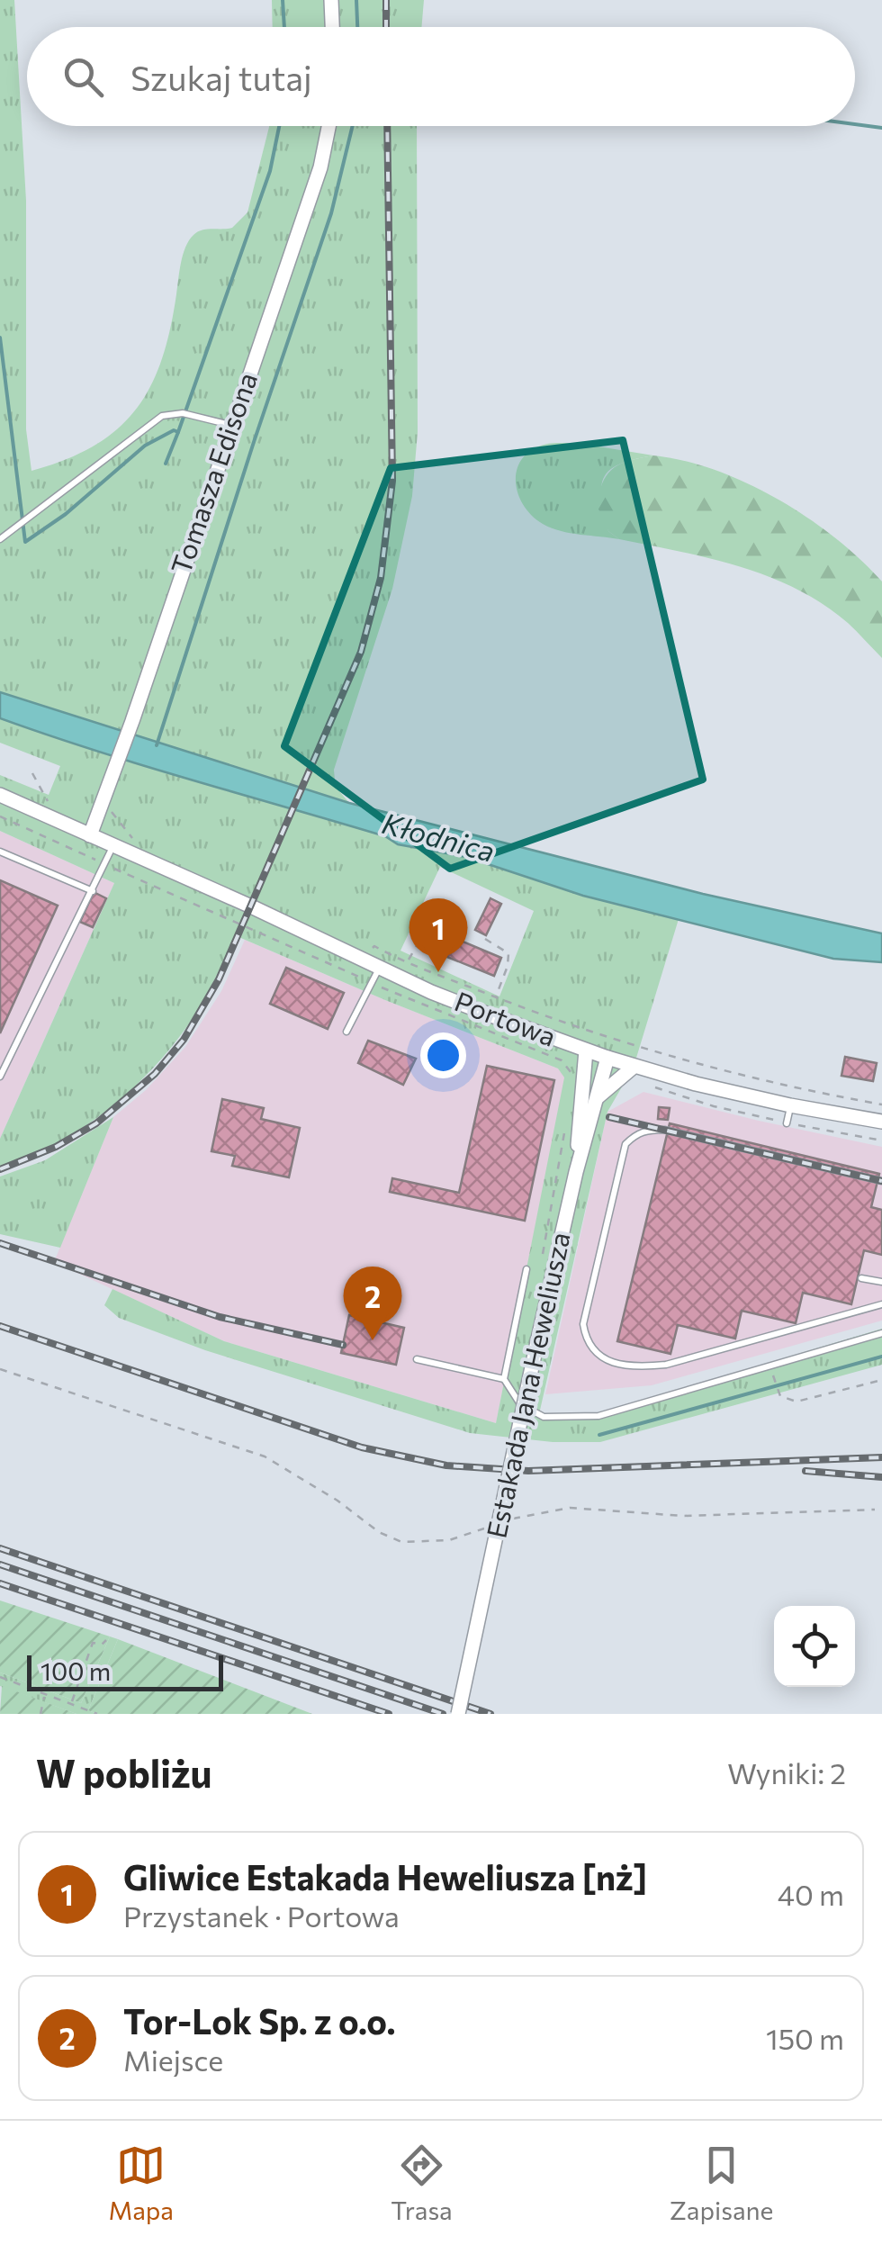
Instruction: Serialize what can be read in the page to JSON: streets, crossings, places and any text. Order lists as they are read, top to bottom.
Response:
{
  "streets": {
    "street": ["Tomasza Edisona", "Portowa", "Estakada Jana Heweliusza"]
  },
  "crossings": [
    ["Tomasza Edisona", "Portowa"],
    ["Portowa", "Estakada Jana Heweliusza"]
  ],
  "water": ["Kłodnica"],
  "scale_bar": "100 m",
  "page": {
    "search": "Szukaj tutaj",
    "pins": ["1", "2"],
    "scale": "100 m",
    "heading": ["W pobliżu", "Wyniki: 2"],
    "list": [
      {
        "mark": "1",
        "name": "Gliwice Estakada Heweliusza [nż]",
        "note": "Przystanek · Portowa",
        "value": "40 m"
      },
      {
        "mark": "2",
        "name": "Tor-Lok Sp. z o.o.",
        "note": "Miejsce",
        "value": "150 m"
      }
    ],
    "nav": ["Mapa", "Trasa", "Zapisane"]
  }
}
